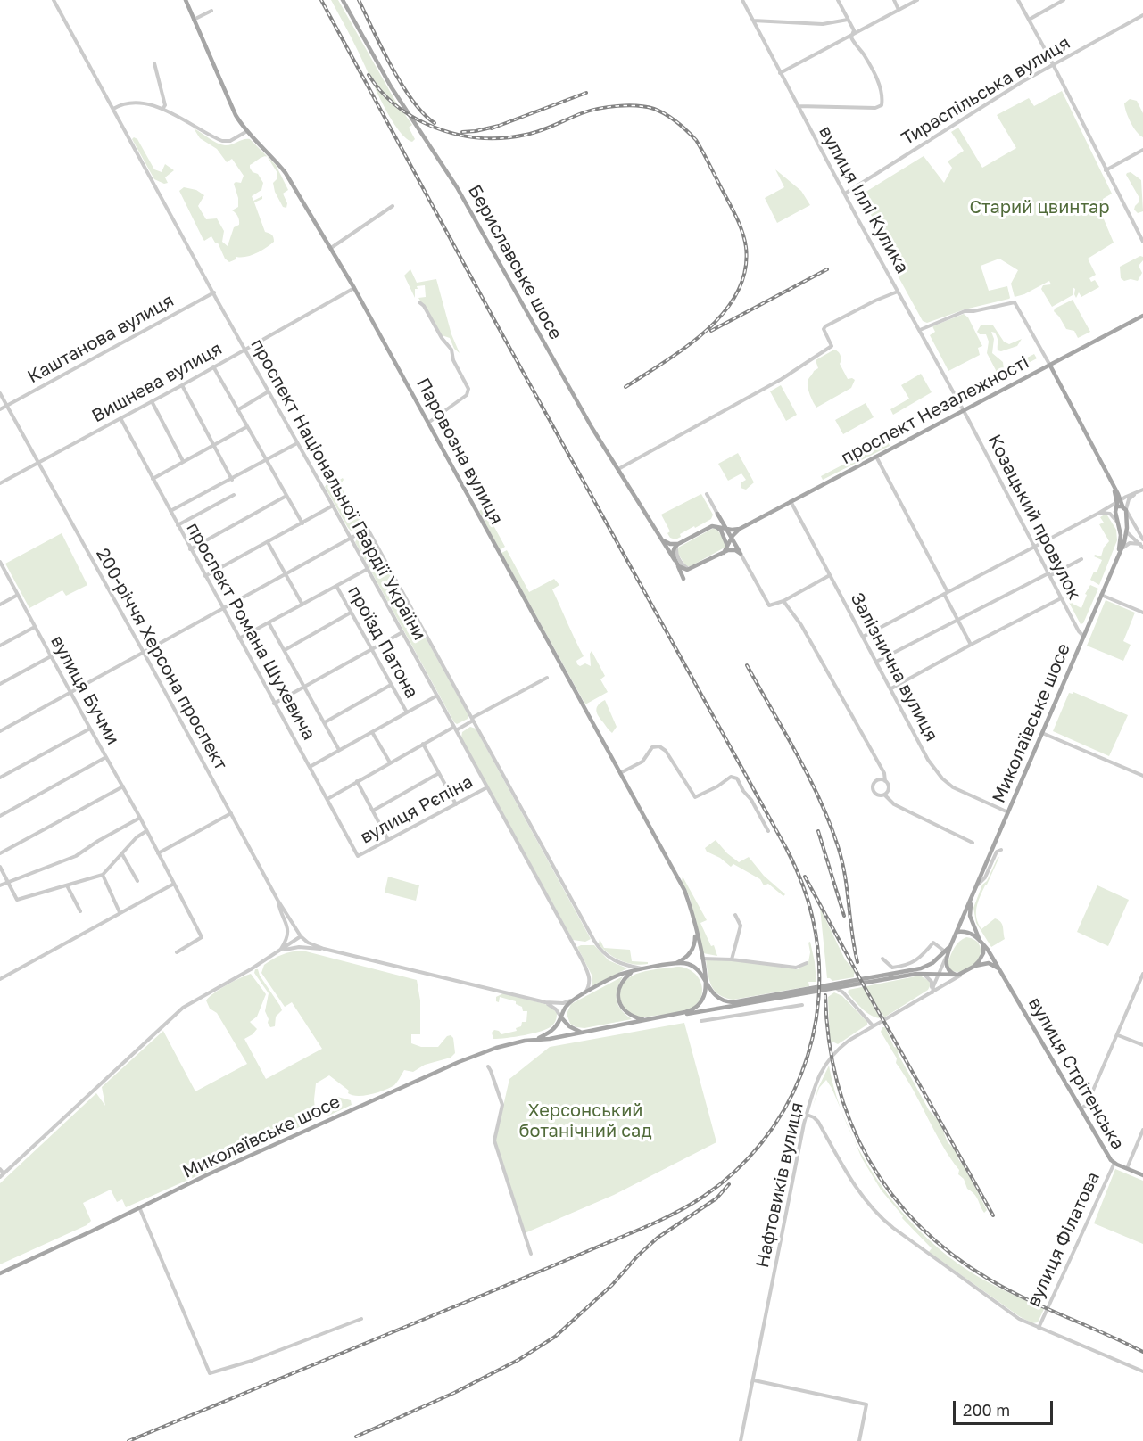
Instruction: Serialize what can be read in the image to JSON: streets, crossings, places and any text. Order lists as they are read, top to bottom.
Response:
{
  "streets": {
    "main road": [
      "Бериславське шосе",
      "проспект Незалежності",
      "Паровозна вулиця",
      "Миколаївське шосе",
      "вулиця Стрітенська"
    ],
    "street": [
      "Тираспільська вулиця",
      "вулиця Іллі Кулика",
      "Каштанова вулиця",
      "Вишнева вулиця",
      "проспект Національної Гвардії України",
      "Козацький провулок",
      "проспект Романа Шухевича",
      "проїзд Патона",
      "200-річчя Херсона проспект",
      "Залізнична вулиця",
      "вулиця Бучми",
      "вулиця Рєпіна",
      "Нафтовиків вулиця",
      "вулиця Філатова"
    ]
  },
  "crossings": [
    ["Тираспільська вулиця", "вулиця Іллі Кулика"],
    ["вулиця Іллі Кулика", "проспект Незалежності"],
    ["вулиця Іллі Кулика", "Козацький провулок"],
    ["Каштанова вулиця", "проспект Національної Гвардії України"],
    ["Каштанова вулиця", "200-річчя Херсона проспект"],
    ["Вишнева вулиця", "Паровозна вулиця"],
    ["Вишнева вулиця", "проспект Національної Гвардії України"],
    ["Вишнева вулиця", "проспект Романа Шухевича"],
    ["Вишнева вулиця", "200-річчя Херсона проспект"],
    ["проспект Незалежності", "Козацький провулок"],
    ["проспект Незалежності", "Залізнична вулиця"],
    ["Паровозна вулиця", "проспект Національної Гвардії України"],
    ["Паровозна вулиця", "Миколаївське шосе"],
    ["проспект Національної Гвардії України", "Миколаївське шосе"],
    ["проспект Національної Гвардії України", "вулиця Рєпіна"],
    ["Козацький провулок", "Миколаївське шосе"],
    ["проспект Романа Шухевича", "вулиця Рєпіна"],
    ["Залізнична вулиця", "Миколаївське шосе"],
    ["Миколаївське шосе", "вулиця Стрітенська"],
    ["Миколаївське шосе", "Нафтовиків вулиця"],
    ["вулиця Стрітенська", "Нафтовиків вулиця"],
    ["вулиця Стрітенська", "вулиця Філатова"]
  ],
  "parks": ["Старий цвинтар", "Херсонський ботанічний сад"],
  "scale_bar": "200 m"
}
